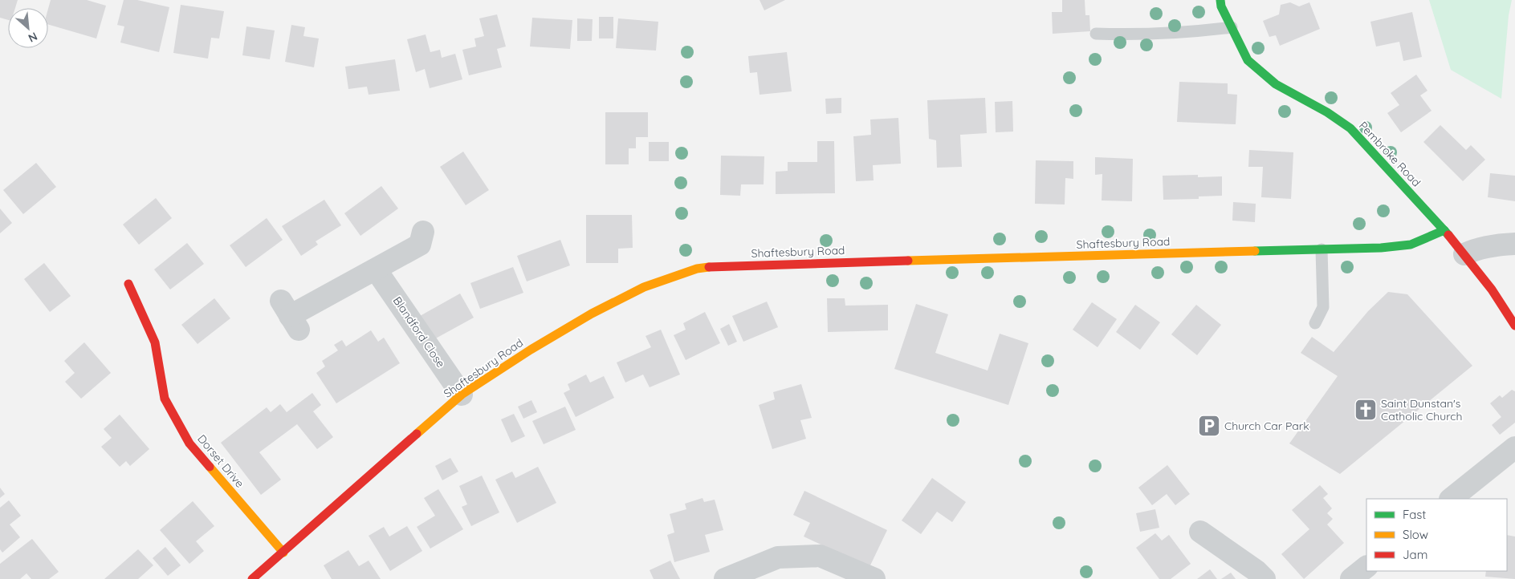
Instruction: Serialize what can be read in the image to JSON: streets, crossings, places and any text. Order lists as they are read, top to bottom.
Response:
{
  "streets": {
    "street": [
      "Pembroke Road",
      "Shaftesbury Road",
      "Blandford Close",
      "Dorset Drive"
    ]
  },
  "crossings": [
    ["Pembroke Road", "Shaftesbury Road"],
    ["Shaftesbury Road", "Blandford Close"],
    ["Shaftesbury Road", "Dorset Drive"]
  ],
  "places": {
    "church": ["Saint Dunstan's Catholic Church"],
    "parking": ["Church Car Park"]
  },
  "legend": ["Fast", "Slow", "Jam"],
  "north": "bottom right"
}
